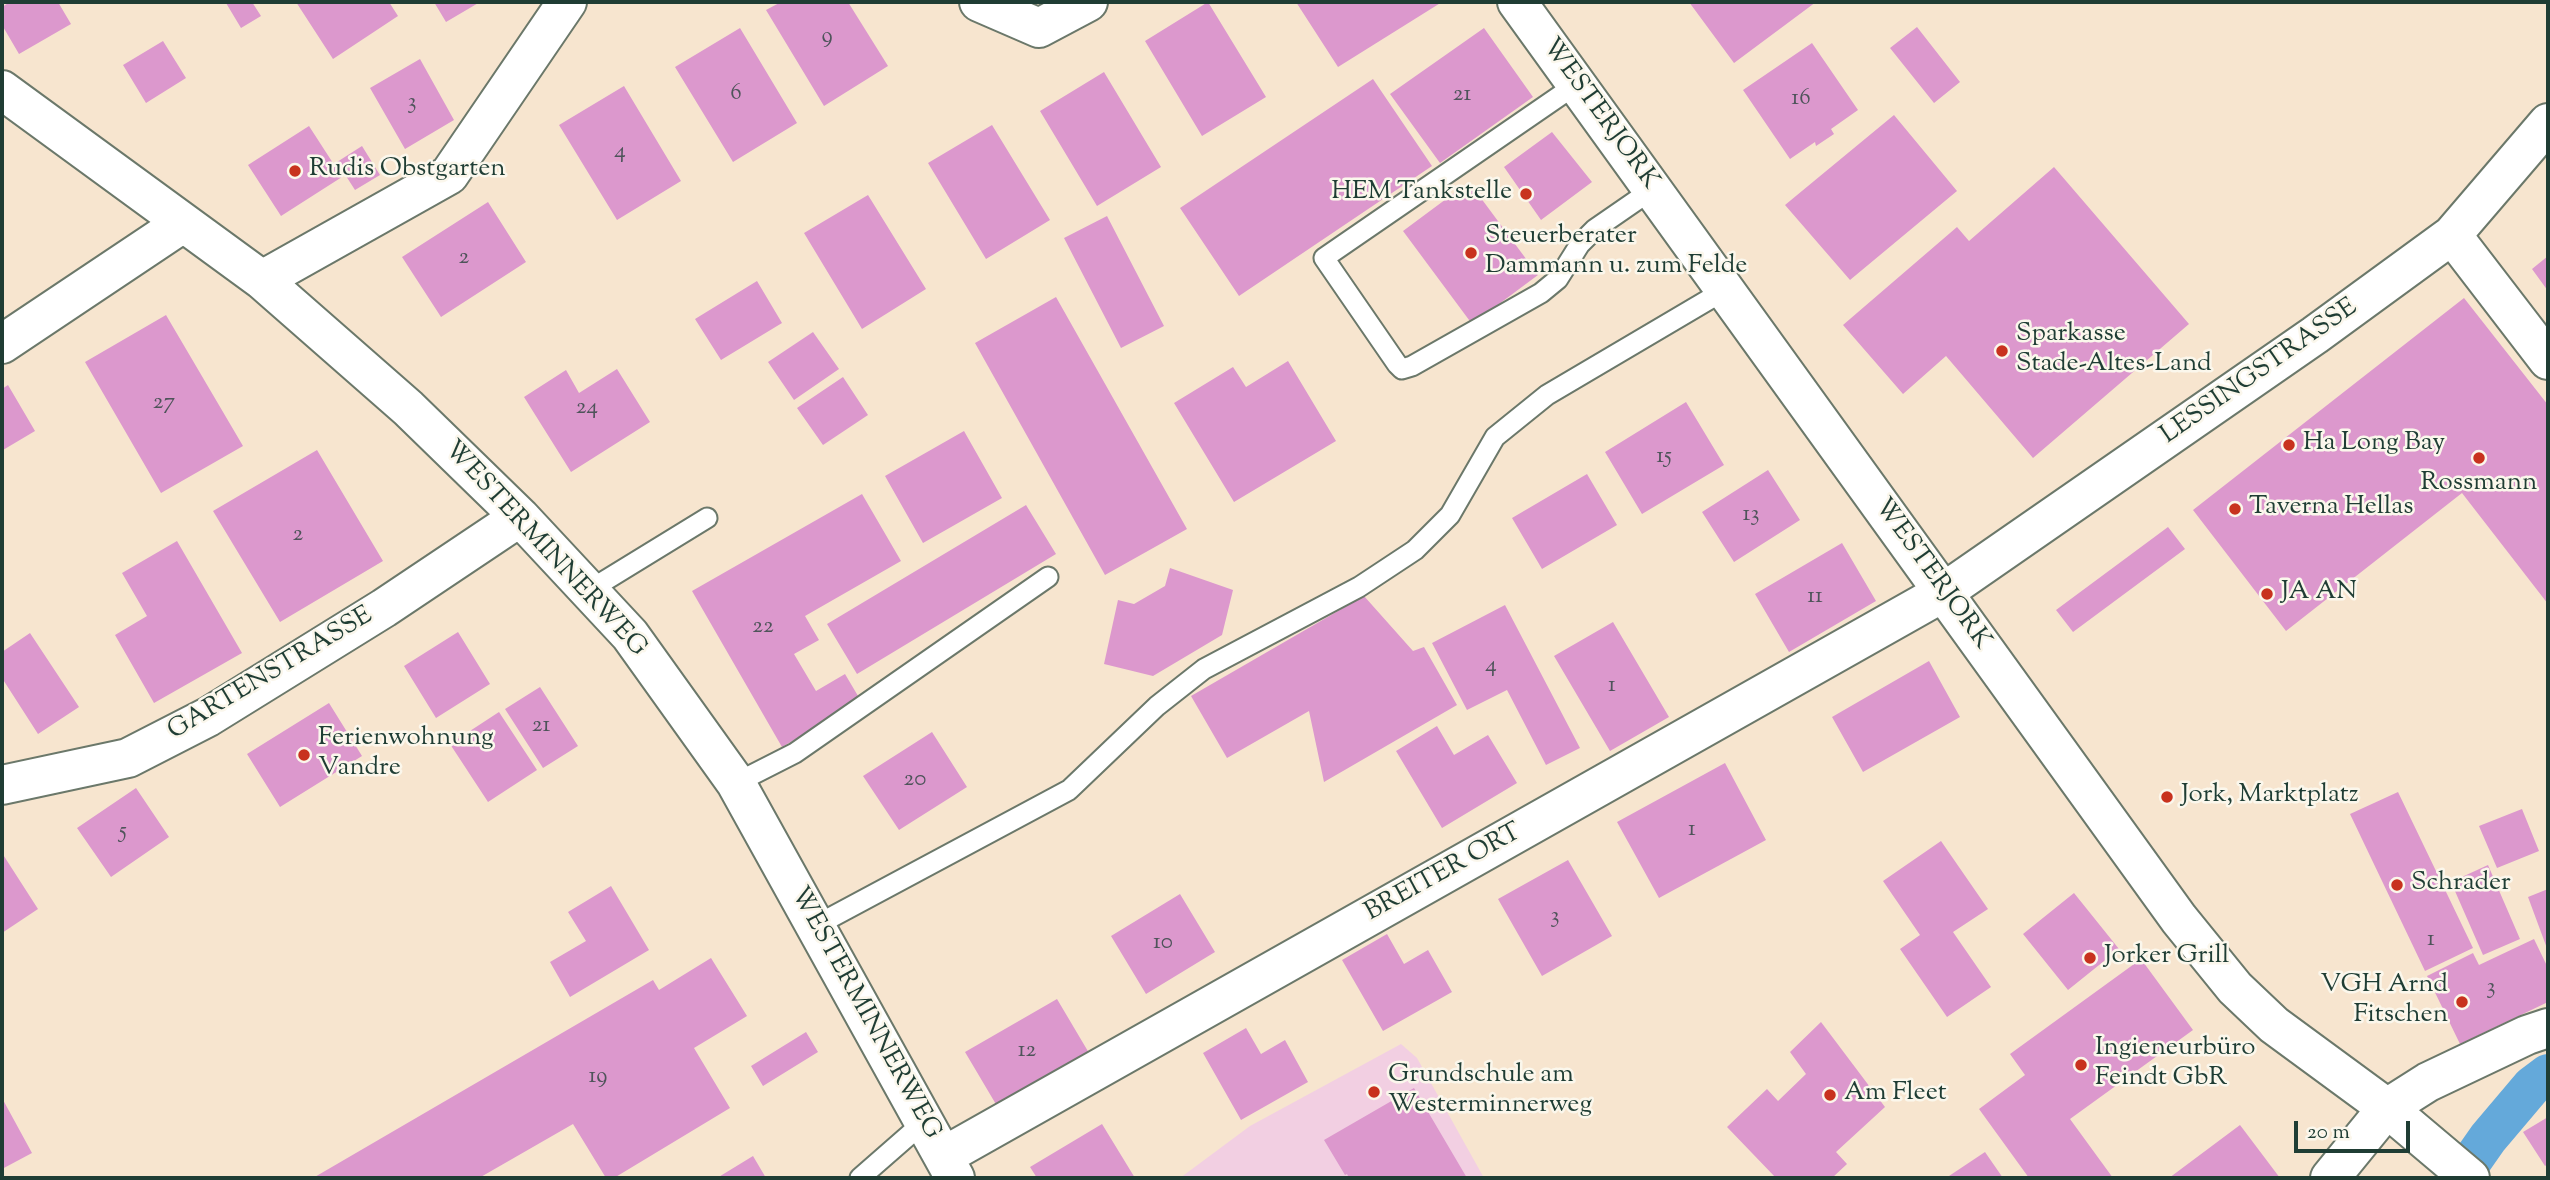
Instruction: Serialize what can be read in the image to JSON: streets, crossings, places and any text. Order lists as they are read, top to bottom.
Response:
{
  "streets": {
    "street": [
      "WESTERJORK",
      "LESSINGSTRASSE",
      "WESTERMINNERWEG",
      "GARTENSTRASSE",
      "BREITER ORT"
    ]
  },
  "crossings": [
    ["WESTERJORK", "LESSINGSTRASSE"],
    ["WESTERJORK", "BREITER ORT"],
    ["LESSINGSTRASSE", "BREITER ORT"],
    ["WESTERMINNERWEG", "GARTENSTRASSE"],
    ["WESTERMINNERWEG", "BREITER ORT"]
  ],
  "places": [
    "Rudis Obstgarten",
    "HEM Tankstelle",
    "Steuerberater Dammann u. zum Felde",
    "Sparkasse Stade-Altes-Land",
    "Ha Long Bay",
    "Rossmann",
    "Taverna Hellas",
    "JA AN",
    "Ferienwohnung Vandre",
    "Jork, Marktplatz",
    "Schrader",
    "Jorker Grill",
    "VGH Arnd Fitschen",
    "Ingieneurbüro Feindt GbR",
    "Grundschule am Westerminnerweg",
    "Am Fleet"
  ],
  "house_numbers": [
    "9",
    "6",
    "21",
    "16",
    "3",
    "4",
    "2",
    "27",
    "24",
    "15",
    "13",
    "2",
    "11",
    "22",
    "4",
    "1",
    "21",
    "20",
    "1",
    "5",
    "3",
    "1",
    "10",
    "3",
    "12",
    "19"
  ],
  "scale_bar": "20 m"
}
